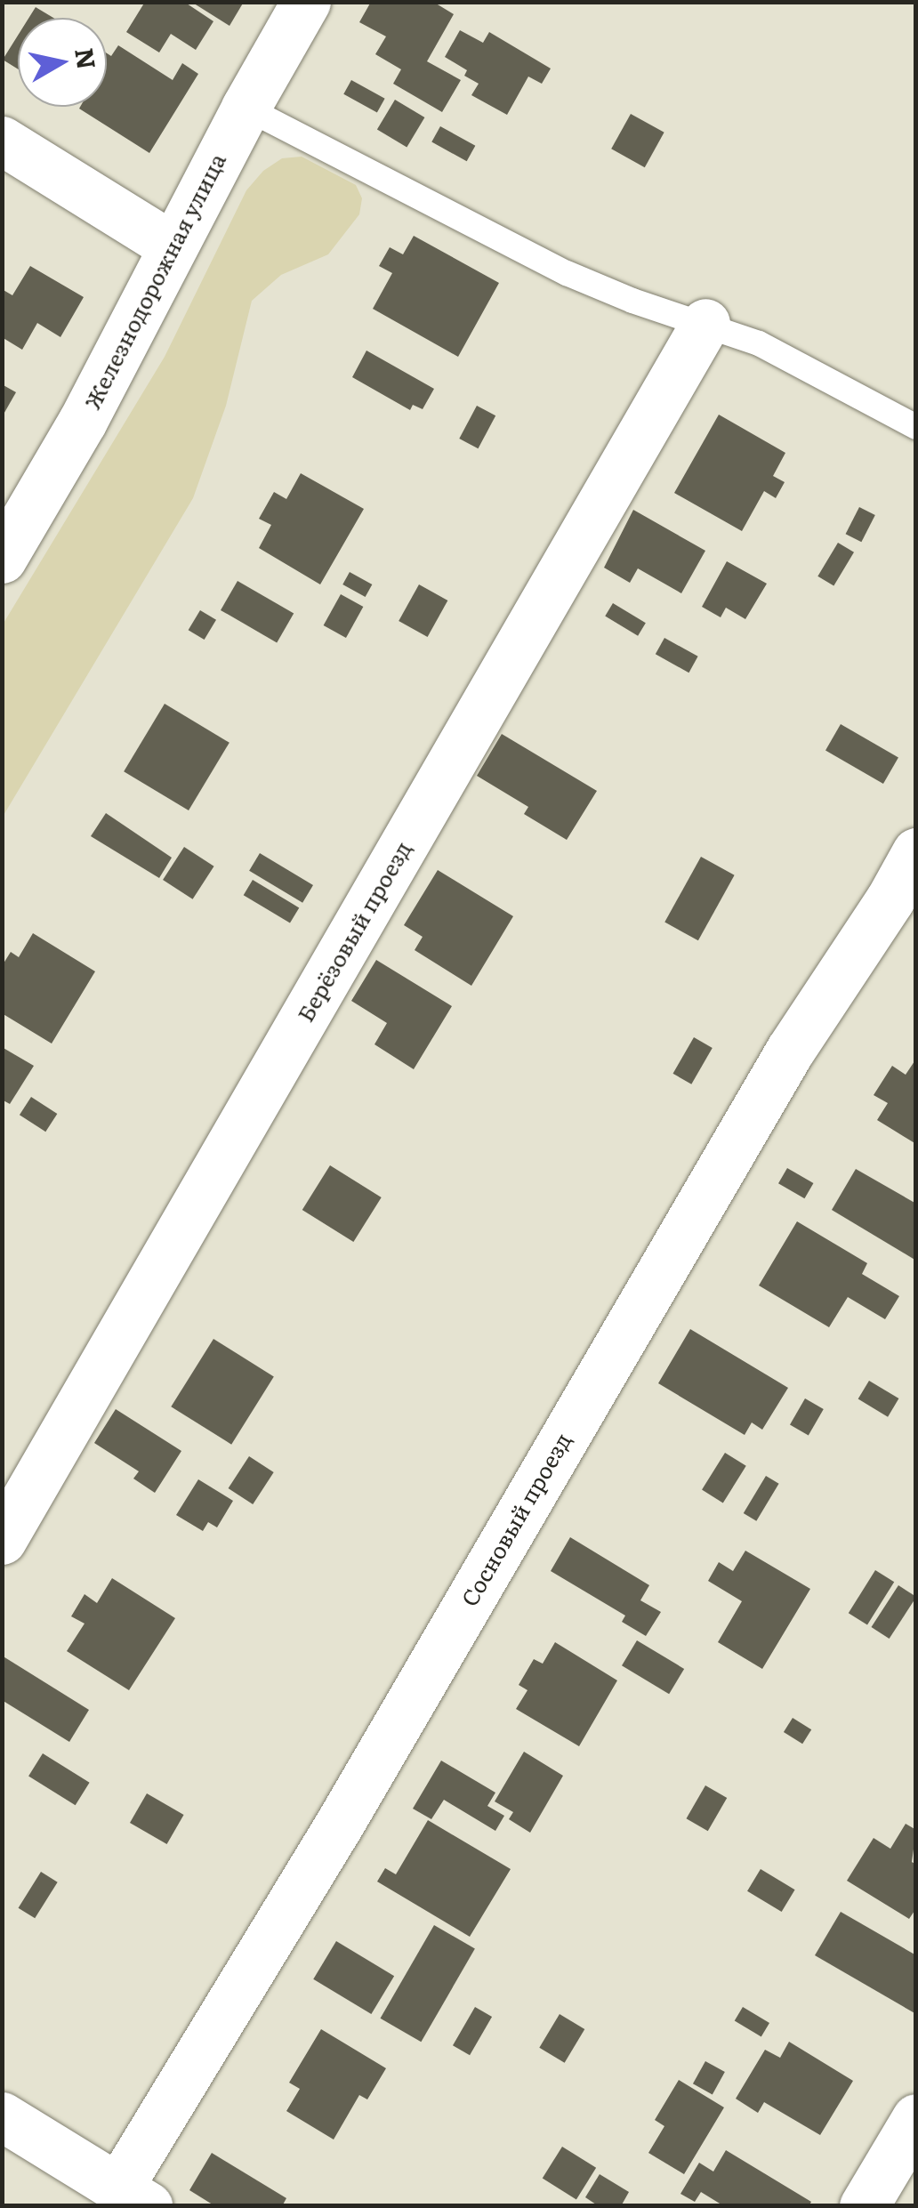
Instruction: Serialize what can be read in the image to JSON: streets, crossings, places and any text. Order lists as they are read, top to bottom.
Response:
{
  "streets": {
    "street": ["Железнодорожная улица", "Берёзовый проезд", "Сосновый проезд"]
  },
  "north": "right"
}
